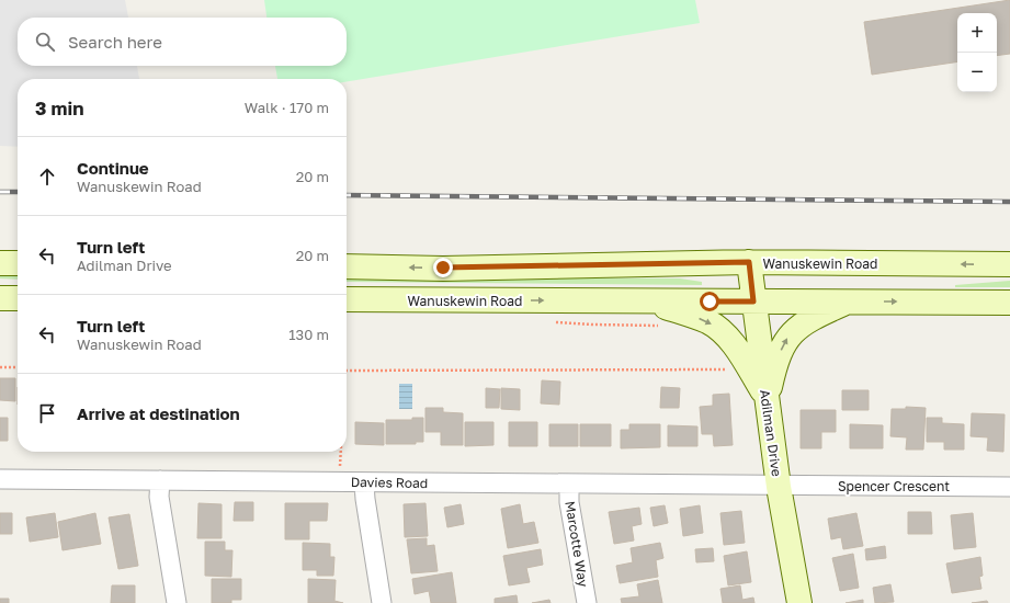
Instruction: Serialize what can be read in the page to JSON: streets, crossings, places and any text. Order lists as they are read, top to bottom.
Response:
{
  "streets": {
    "main road": ["Wanuskewin Road", "Adilman Drive"],
    "street": ["Davies Road", "Spencer Crescent", "Marcotte Way"]
  },
  "crossings": [
    ["Wanuskewin Road", "Adilman Drive"],
    ["Adilman Drive", "Davies Road"],
    ["Adilman Drive", "Spencer Crescent"],
    ["Davies Road", "Spencer Crescent"],
    ["Davies Road", "Marcotte Way"]
  ],
  "page": {
    "map_buttons": ["+", "−"],
    "search": "Search here",
    "heading": ["3 min", "Walk · 170 m"],
    "list": [
      ["Continue", "Wanuskewin Road", "20 m"],
      ["Turn left", "Adilman Drive", "20 m"],
      ["Turn left", "Wanuskewin Road", "130 m"],
      "Arrive at destination"
    ]
  }
}
